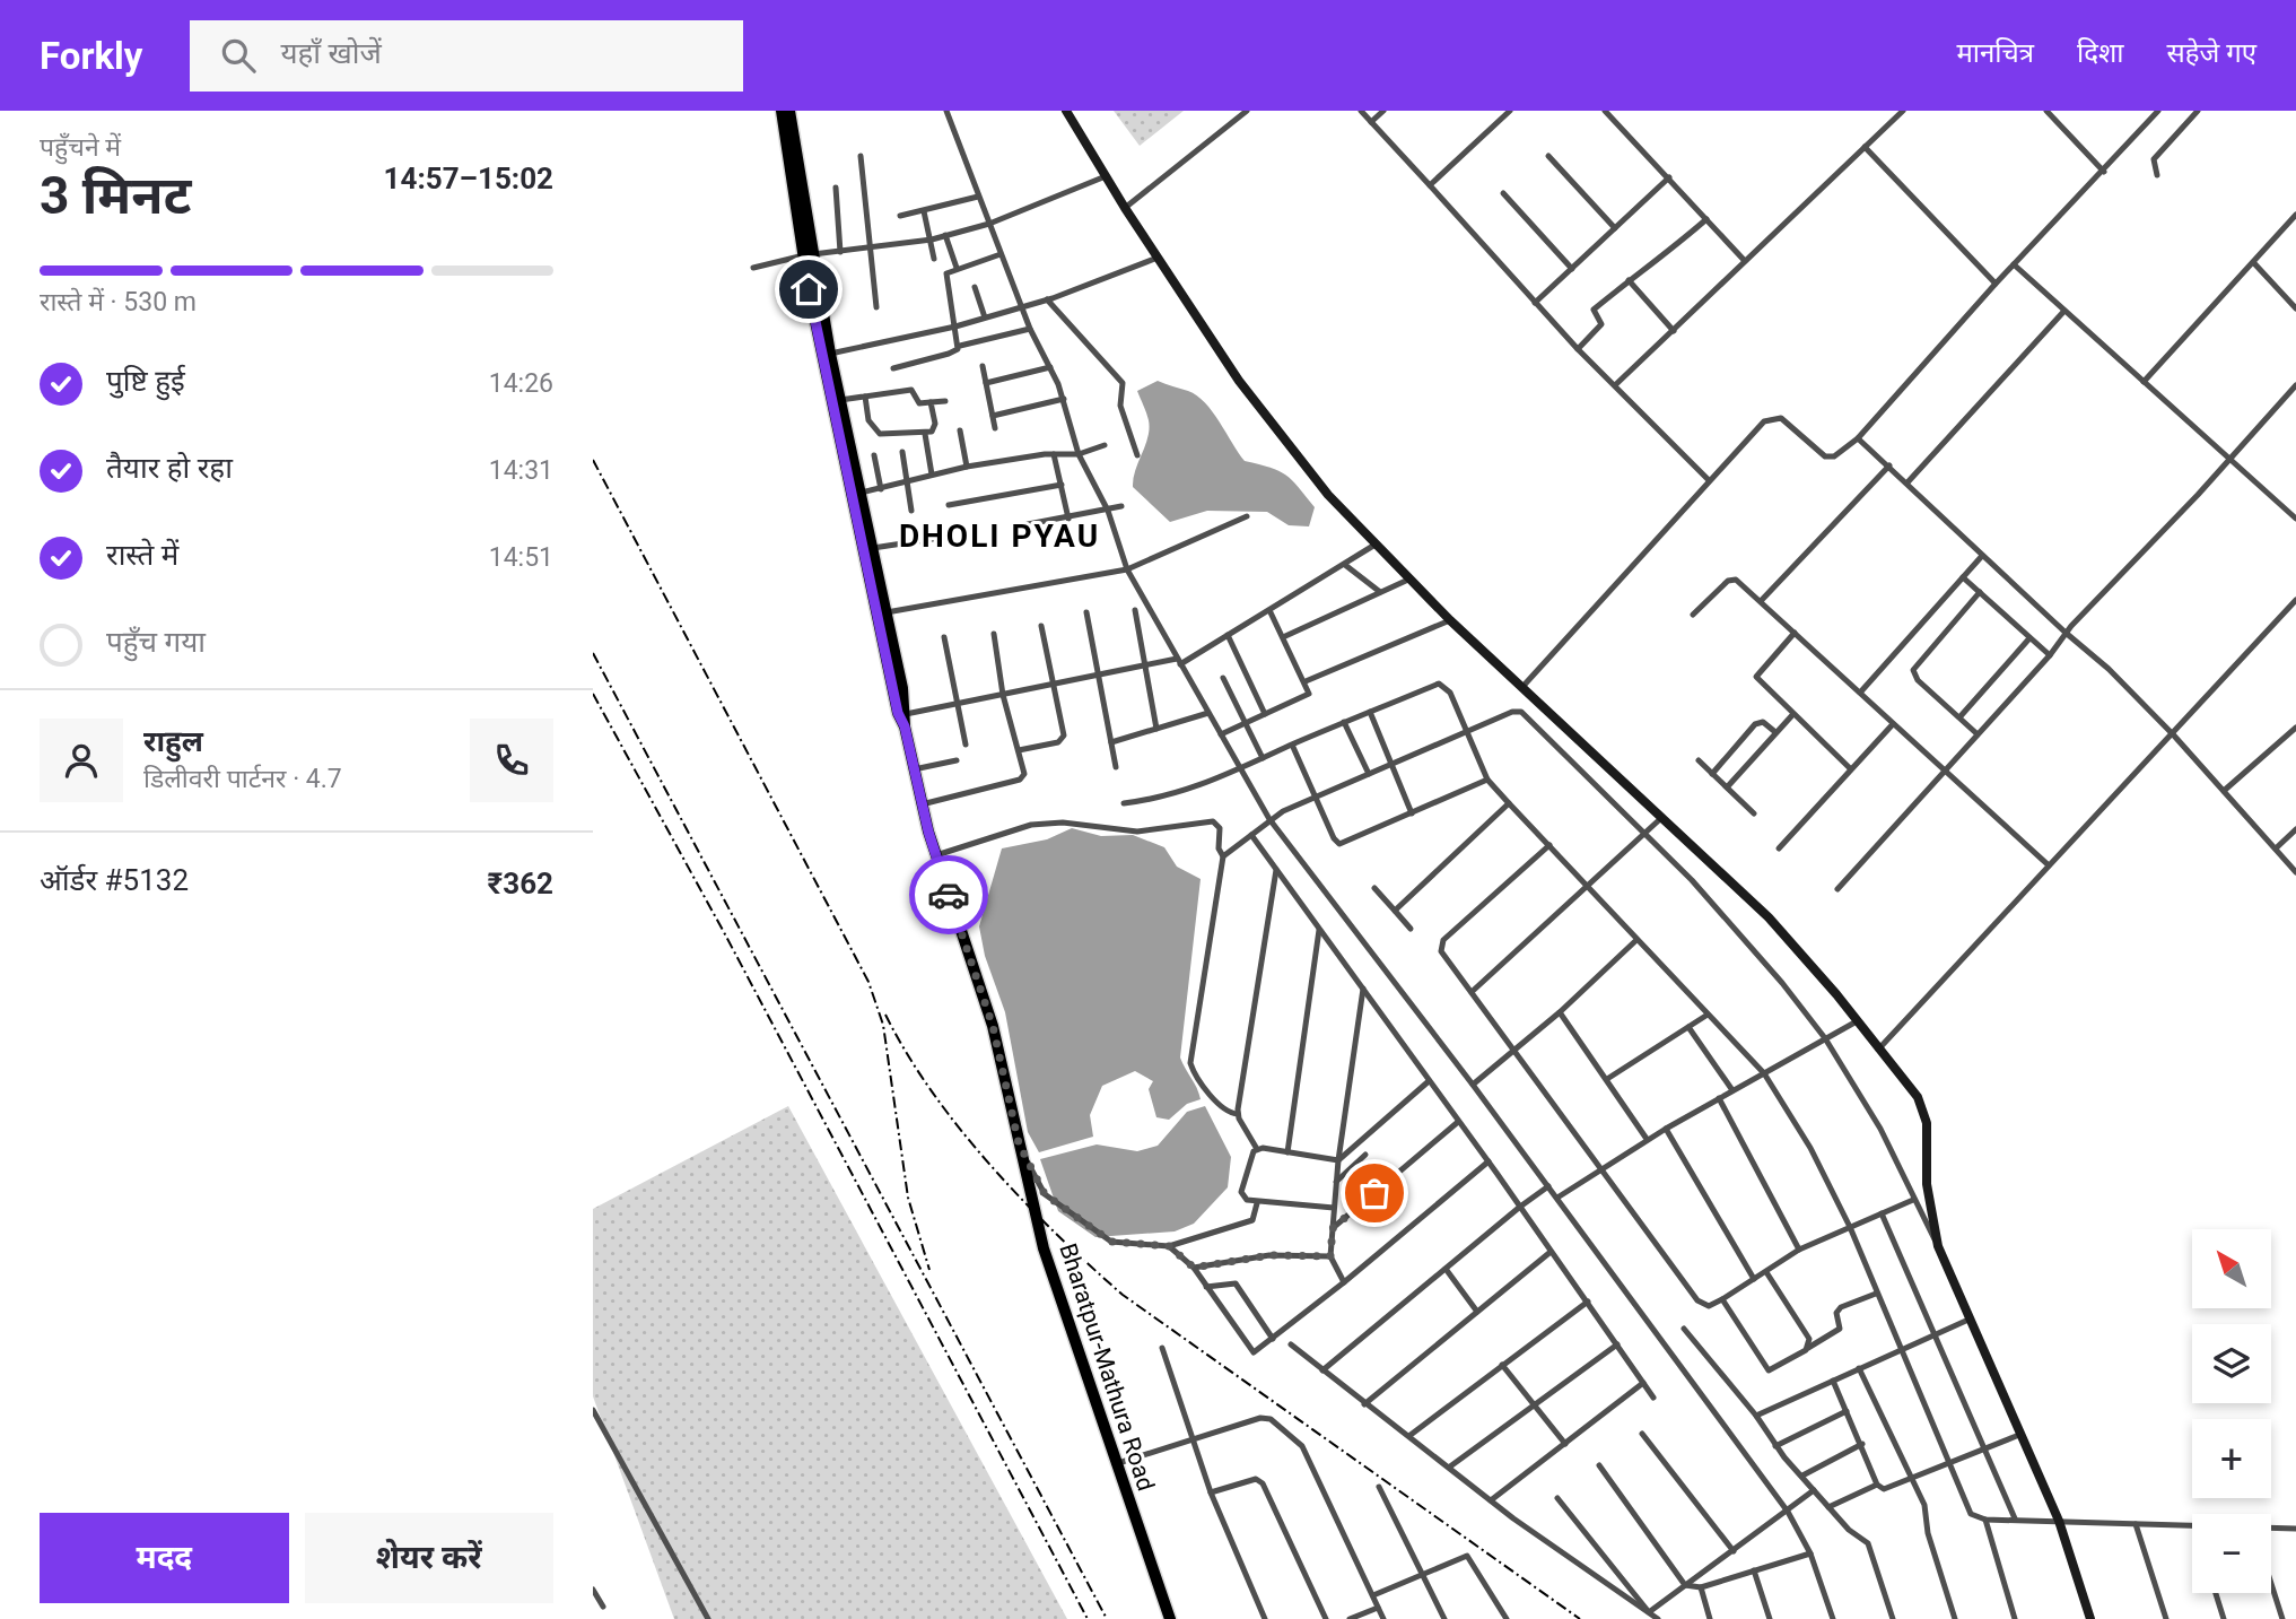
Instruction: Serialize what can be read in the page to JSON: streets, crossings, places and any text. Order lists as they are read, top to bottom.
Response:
{
  "streets": {
    "highway": ["Bharatpur-Mathura Road"]
  },
  "districts": ["DHOLI PYAU"],
  "north": "top left",
  "page": {
    "header": "Forkly",
    "search": "यहाँ खोजें",
    "nav": ["मानचित्र", "दिशा", "सहेजे गए"],
    "heading": ["3 मिनट", "पहुँचने में", "14:57–15:02"],
    "panel": [
      "राहुल",
      "डिलीवरी पार्टनर · 4.7",
      "ऑर्डर #5132",
      "₹362"
    ],
    "bar": "रास्ते में · 530 m",
    "list": [
      ["पुष्टि हुई", "14:26"],
      ["तैयार हो रहा", "14:31"],
      ["रास्ते में", "14:51"],
      "पहुँच गया"
    ],
    "map_buttons": ["+", "−"],
    "buttons": ["मदद", "शेयर करें"]
  }
}
